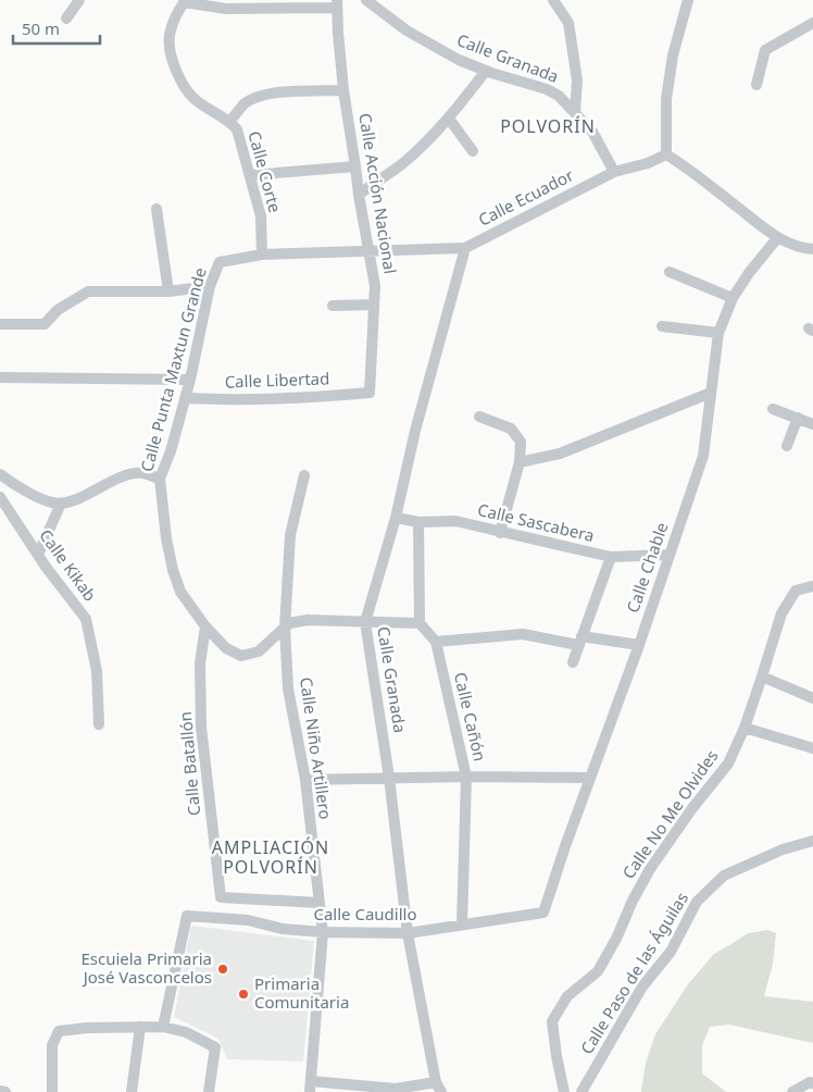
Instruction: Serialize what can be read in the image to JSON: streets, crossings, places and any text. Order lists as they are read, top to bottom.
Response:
{
  "streets": {
    "street": [
      "Calle Granada",
      "Calle Corte",
      "Calle Acción Nacional",
      "Calle Ecuador",
      "Calle Punta Maxtun Grande",
      "Calle Libertad",
      "Calle Sascabera",
      "Calle Kikab",
      "Calle Chable",
      "Calle Cañón",
      "Calle Niño Artillero",
      "Calle Batallón",
      "Calle No Me Olvides",
      "Calle Caudillo",
      "Calle Paso de las Águilas"
    ]
  },
  "crossings": [
    ["Calle Granada", "Calle Ecuador"],
    ["Calle Granada", "Calle Sascabera"],
    ["Calle Granada", "Calle Caudillo"],
    ["Calle Corte", "Calle Ecuador"],
    ["Calle Acción Nacional", "Calle Ecuador"],
    ["Calle Acción Nacional", "Calle Libertad"],
    ["Calle Ecuador", "Calle Punta Maxtun Grande"],
    ["Calle Punta Maxtun Grande", "Calle Libertad"],
    ["Calle Punta Maxtun Grande", "Calle Niño Artillero"],
    ["Calle Punta Maxtun Grande", "Calle Batallón"],
    ["Calle Sascabera", "Calle Chable"],
    ["Calle Chable", "Calle Caudillo"],
    ["Calle Cañón", "Calle Caudillo"],
    ["Calle Niño Artillero", "Calle Batallón"],
    ["Calle Niño Artillero", "Calle Caudillo"]
  ],
  "districts": ["POLVORÍN", "AMPLIACIÓN POLVORÍN"],
  "places": ["Escuiela Primaria José Vasconcelos", "Primaria Comunitaria"],
  "scale_bar": "50 m"
}
